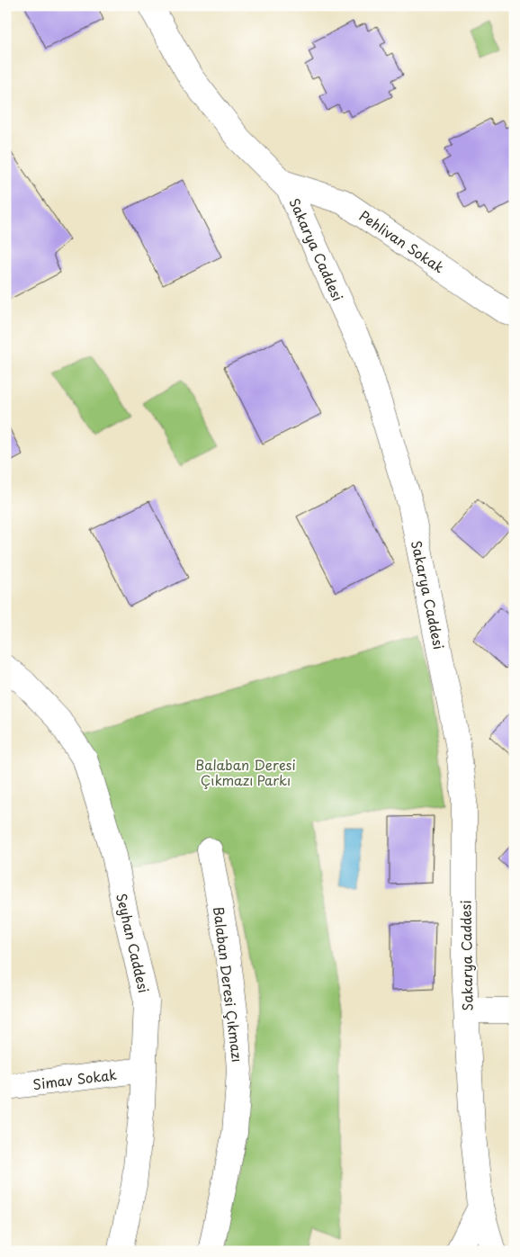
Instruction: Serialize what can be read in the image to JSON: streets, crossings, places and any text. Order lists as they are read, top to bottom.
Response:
{
  "streets": {
    "street": [
      "Pehlivan Sokak",
      "Sakarya Caddesi",
      "Seyhan Caddesi",
      "Balaban Deresi Çıkmazı",
      "Simav Sokak"
    ]
  },
  "crossings": [
    ["Pehlivan Sokak", "Sakarya Caddesi"],
    ["Seyhan Caddesi", "Simav Sokak"]
  ],
  "parks": ["Balaban Deresi Çıkmazı Parkı"]
}
